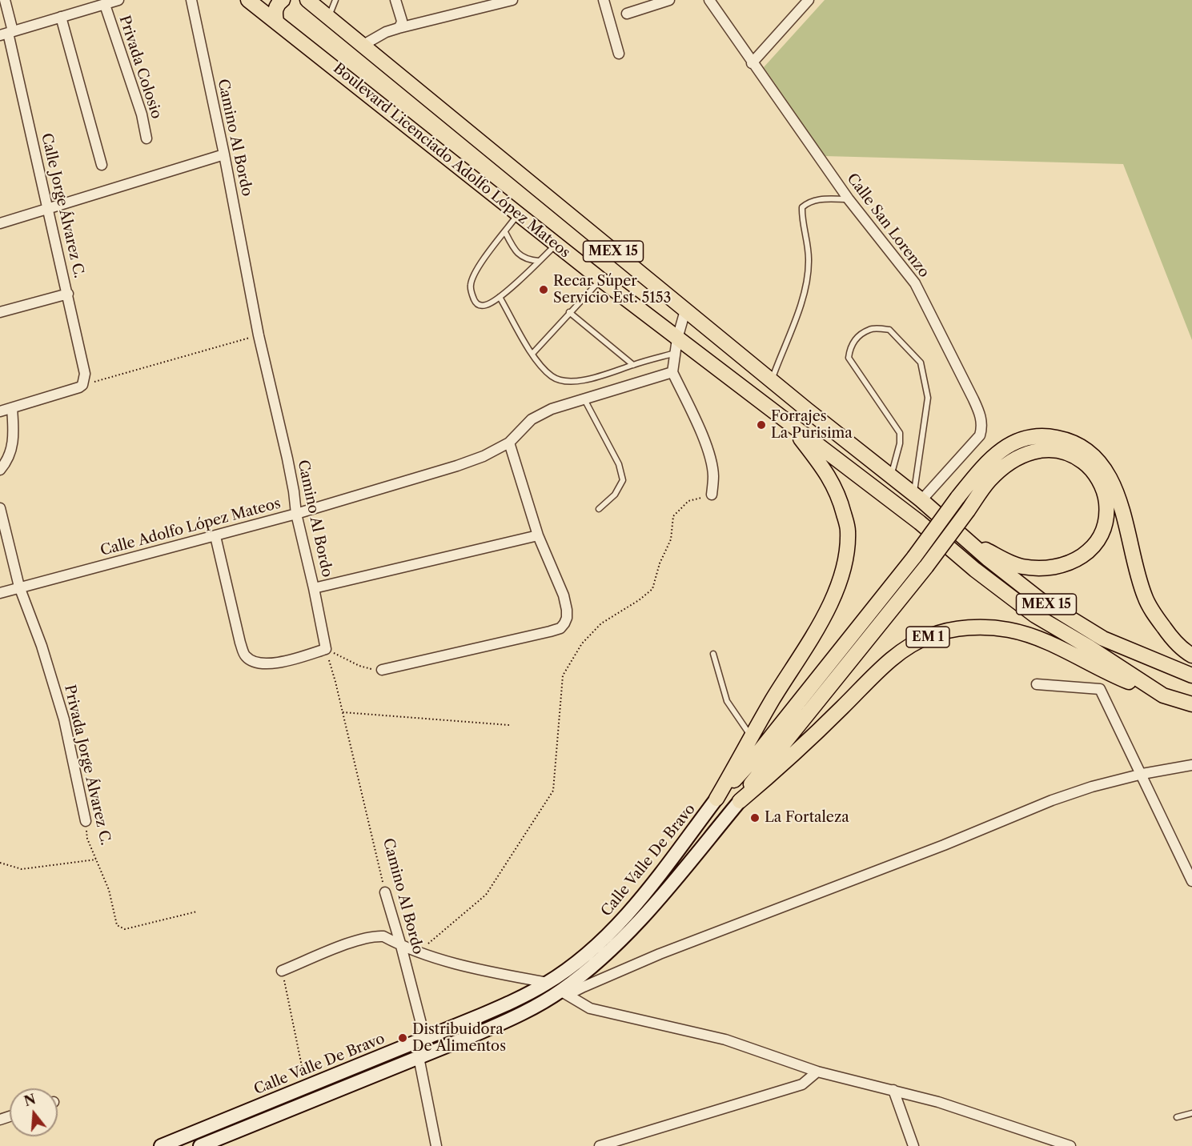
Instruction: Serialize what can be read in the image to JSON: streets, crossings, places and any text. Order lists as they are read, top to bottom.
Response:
{
  "streets": {
    "main road": [
      "Boulevard Licenciado Adolfo López Mateos",
      "MEX 15",
      "EM 1",
      "Calle Valle De Bravo"
    ],
    "street": [
      "Privada Colosio",
      "Camino Al Bordo",
      "Calle Jorge Álvarez C.",
      "Calle San Lorenzo",
      "Calle Adolfo López Mateos",
      "Privada Jorge Álvarez C."
    ]
  },
  "crossings": [
    ["Camino Al Bordo", "Calle Adolfo López Mateos"],
    ["Camino Al Bordo", "Calle Valle De Bravo"],
    ["Boulevard Licenciado Adolfo López Mateos", "EM 1"],
    ["Calle San Lorenzo", "MEX 15"],
    ["MEX 15", "EM 1"],
    ["Calle Adolfo López Mateos", "Privada Jorge Álvarez C."],
    ["EM 1", "Calle Valle De Bravo"]
  ],
  "places": [
    "Recar Súper Servicio Est. 5153",
    "Forrajes La Purisima",
    "La Fortaleza",
    "Distribuidora De Alimentos"
  ],
  "north": "top"
}
